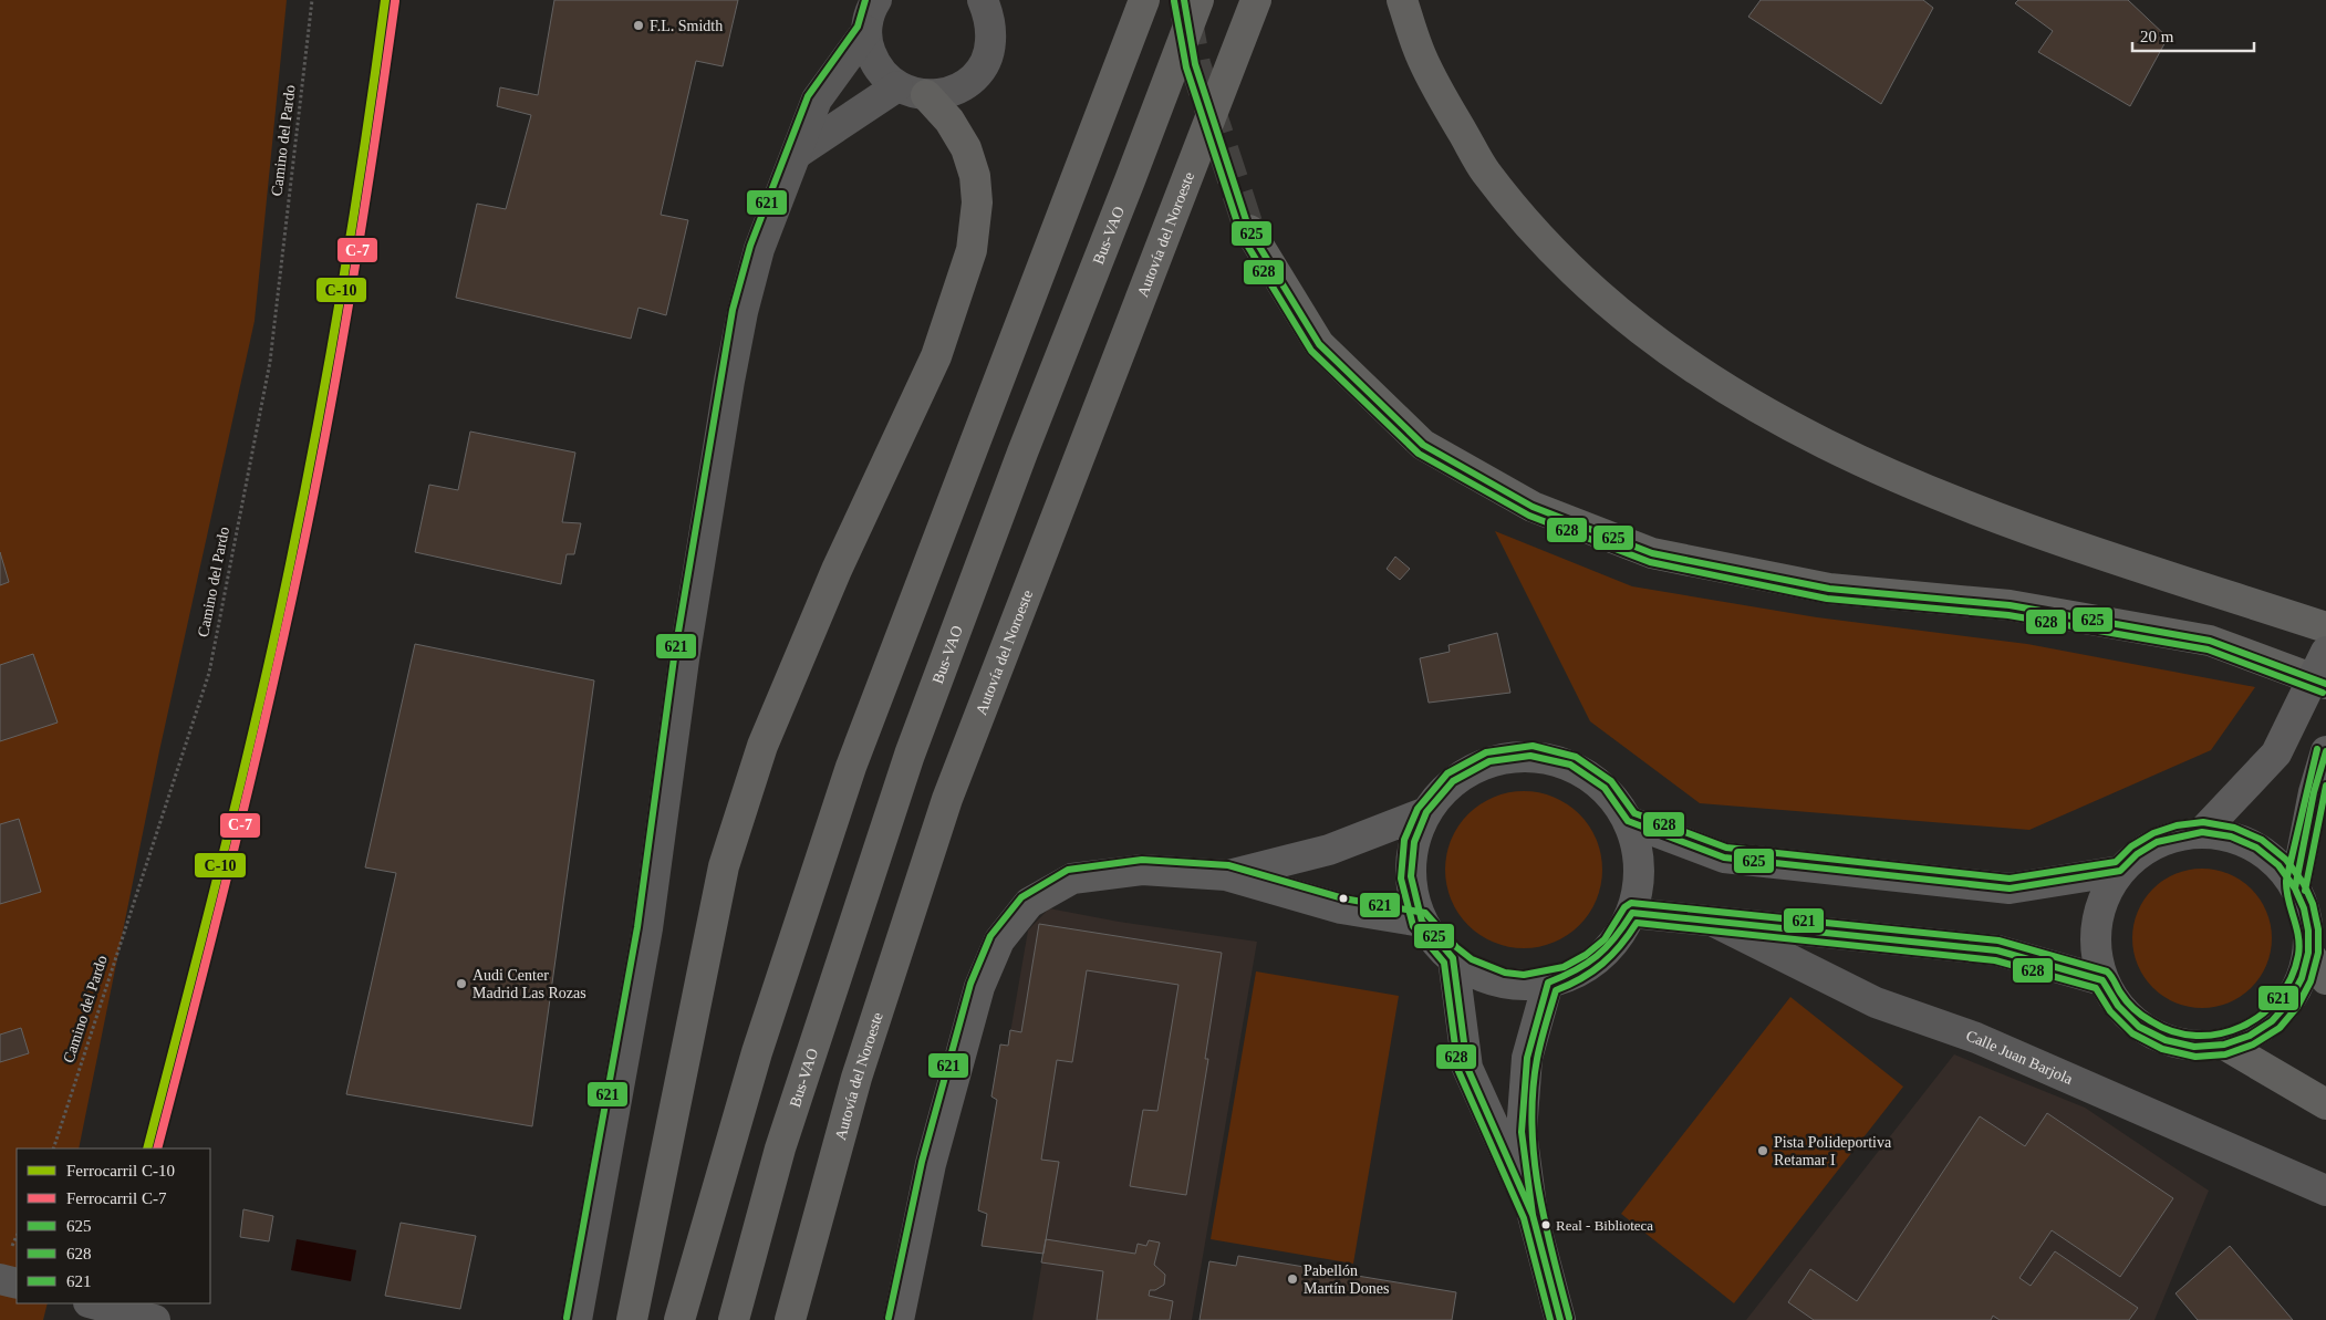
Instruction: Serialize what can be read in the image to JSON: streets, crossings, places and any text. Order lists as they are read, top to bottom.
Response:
{
  "streets": {
    "highway": ["Bus-VAO", "Autovía del Noroeste"],
    "street": ["Calle Juan Barjola"],
    "path": ["Camino del Pardo"]
  },
  "places": [
    "F.L. Smidth",
    "Audi Center Madrid Las Rozas",
    "Pista Polideportiva Retamar I",
    "Real - Biblioteca",
    "Pabellón Martín Dones"
  ],
  "lines": [
    "rail line C-10",
    "transit line 625",
    "transit line 621",
    "rail line C-7",
    "transit line 628"
  ],
  "legend": [
    "Ferrocarril C-10",
    "Ferrocarril C-7",
    "625",
    "628",
    "621"
  ],
  "scale_bar": "20 m"
}
